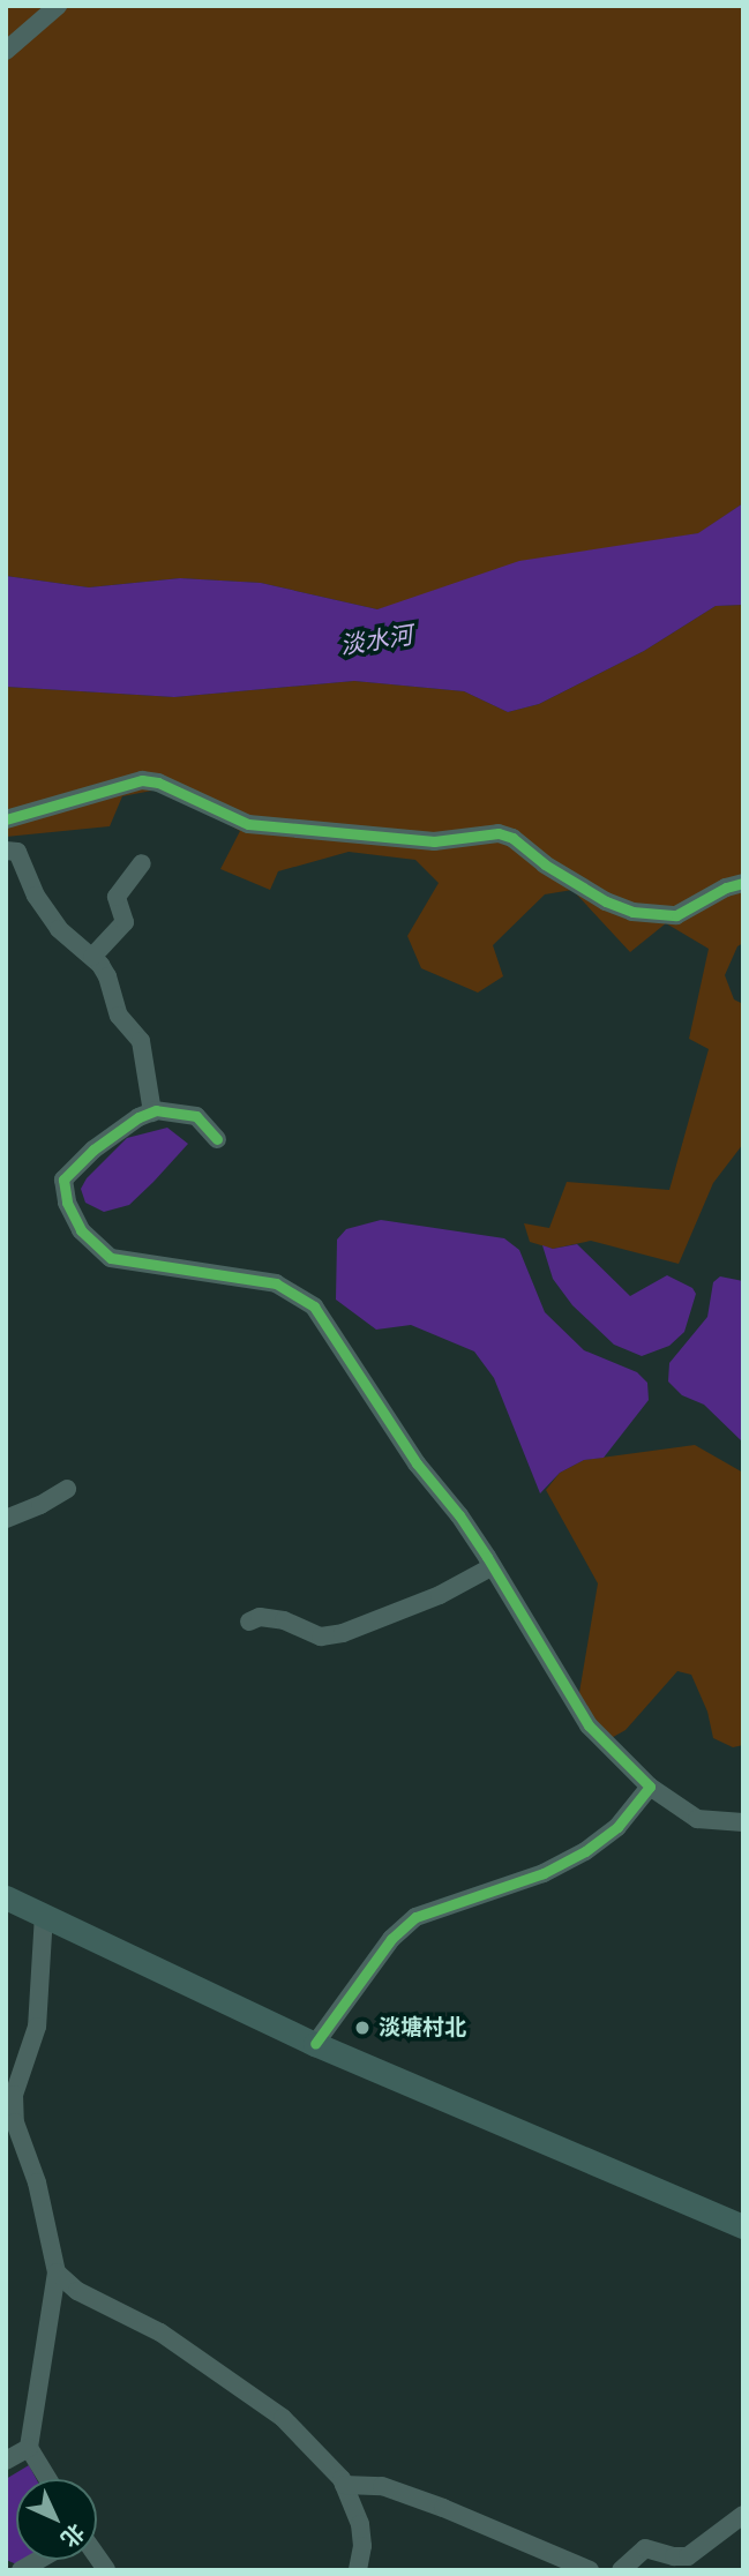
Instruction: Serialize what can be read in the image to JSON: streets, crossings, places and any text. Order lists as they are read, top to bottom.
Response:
{
  "water": ["淡水河"],
  "places": ["淡塘村北"],
  "north": "bottom right"
}
